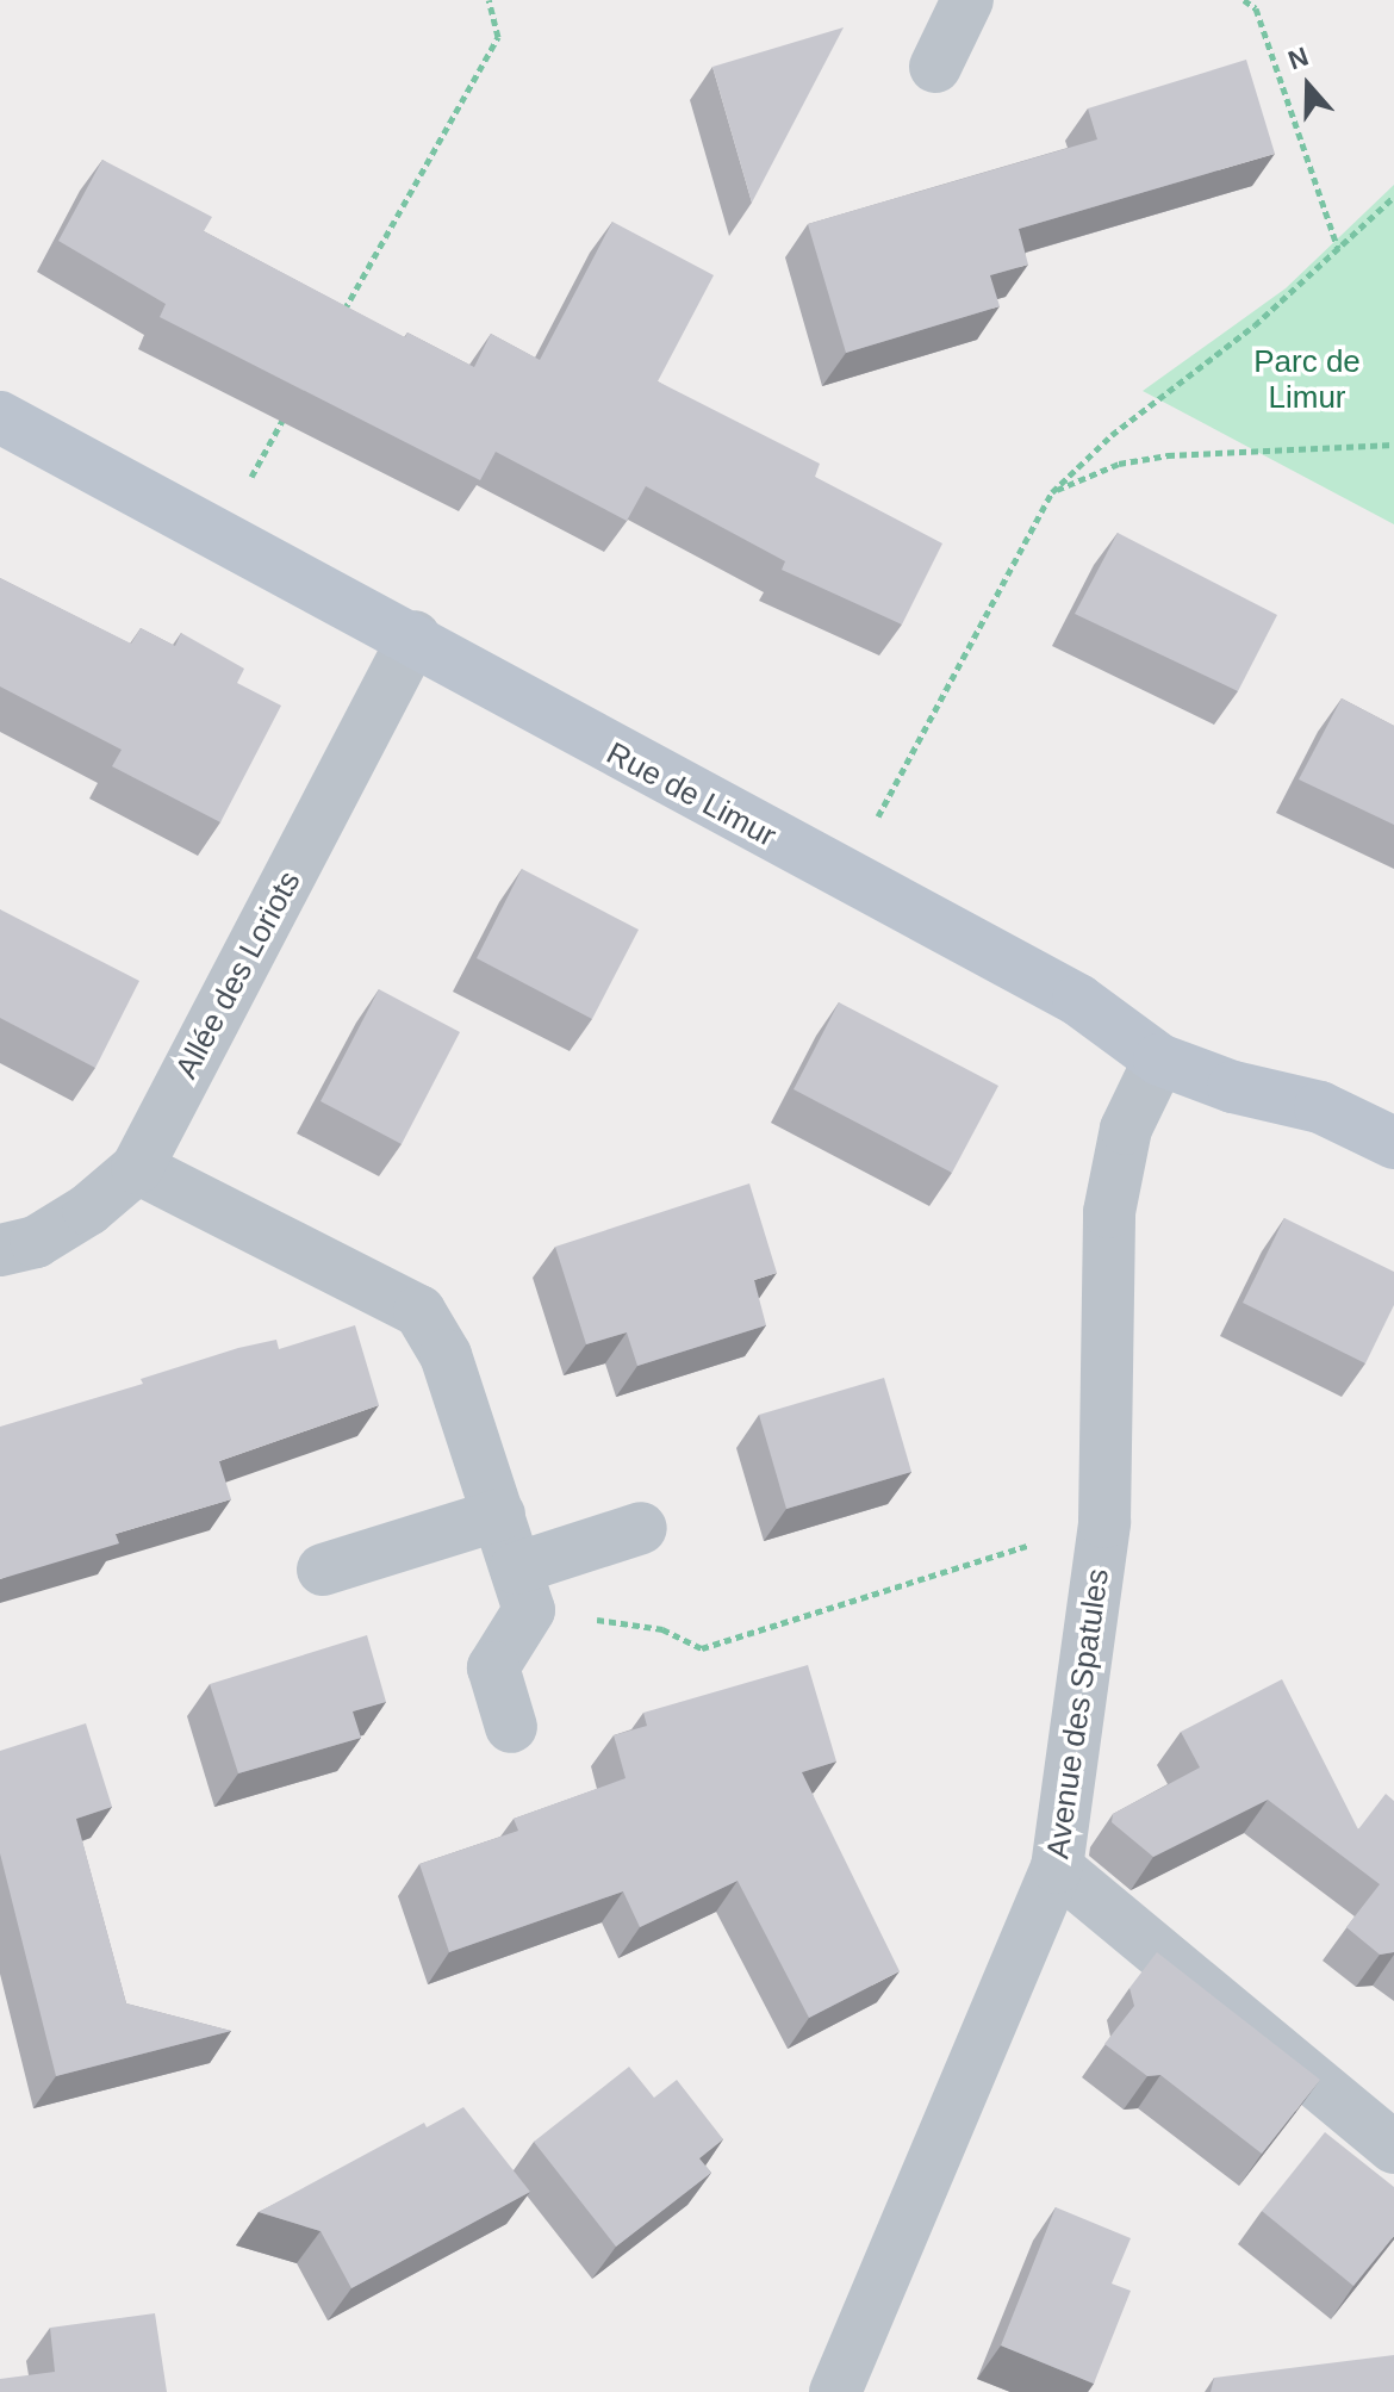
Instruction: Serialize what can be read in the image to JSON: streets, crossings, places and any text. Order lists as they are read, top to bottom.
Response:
{
  "streets": {
    "street": ["Rue de Limur", "Allée des Loriots", "Avenue des Spatules"]
  },
  "crossings": [
    ["Rue de Limur", "Allée des Loriots"],
    ["Rue de Limur", "Avenue des Spatules"]
  ],
  "parks": ["Parc de Limur"],
  "north": "top"
}
